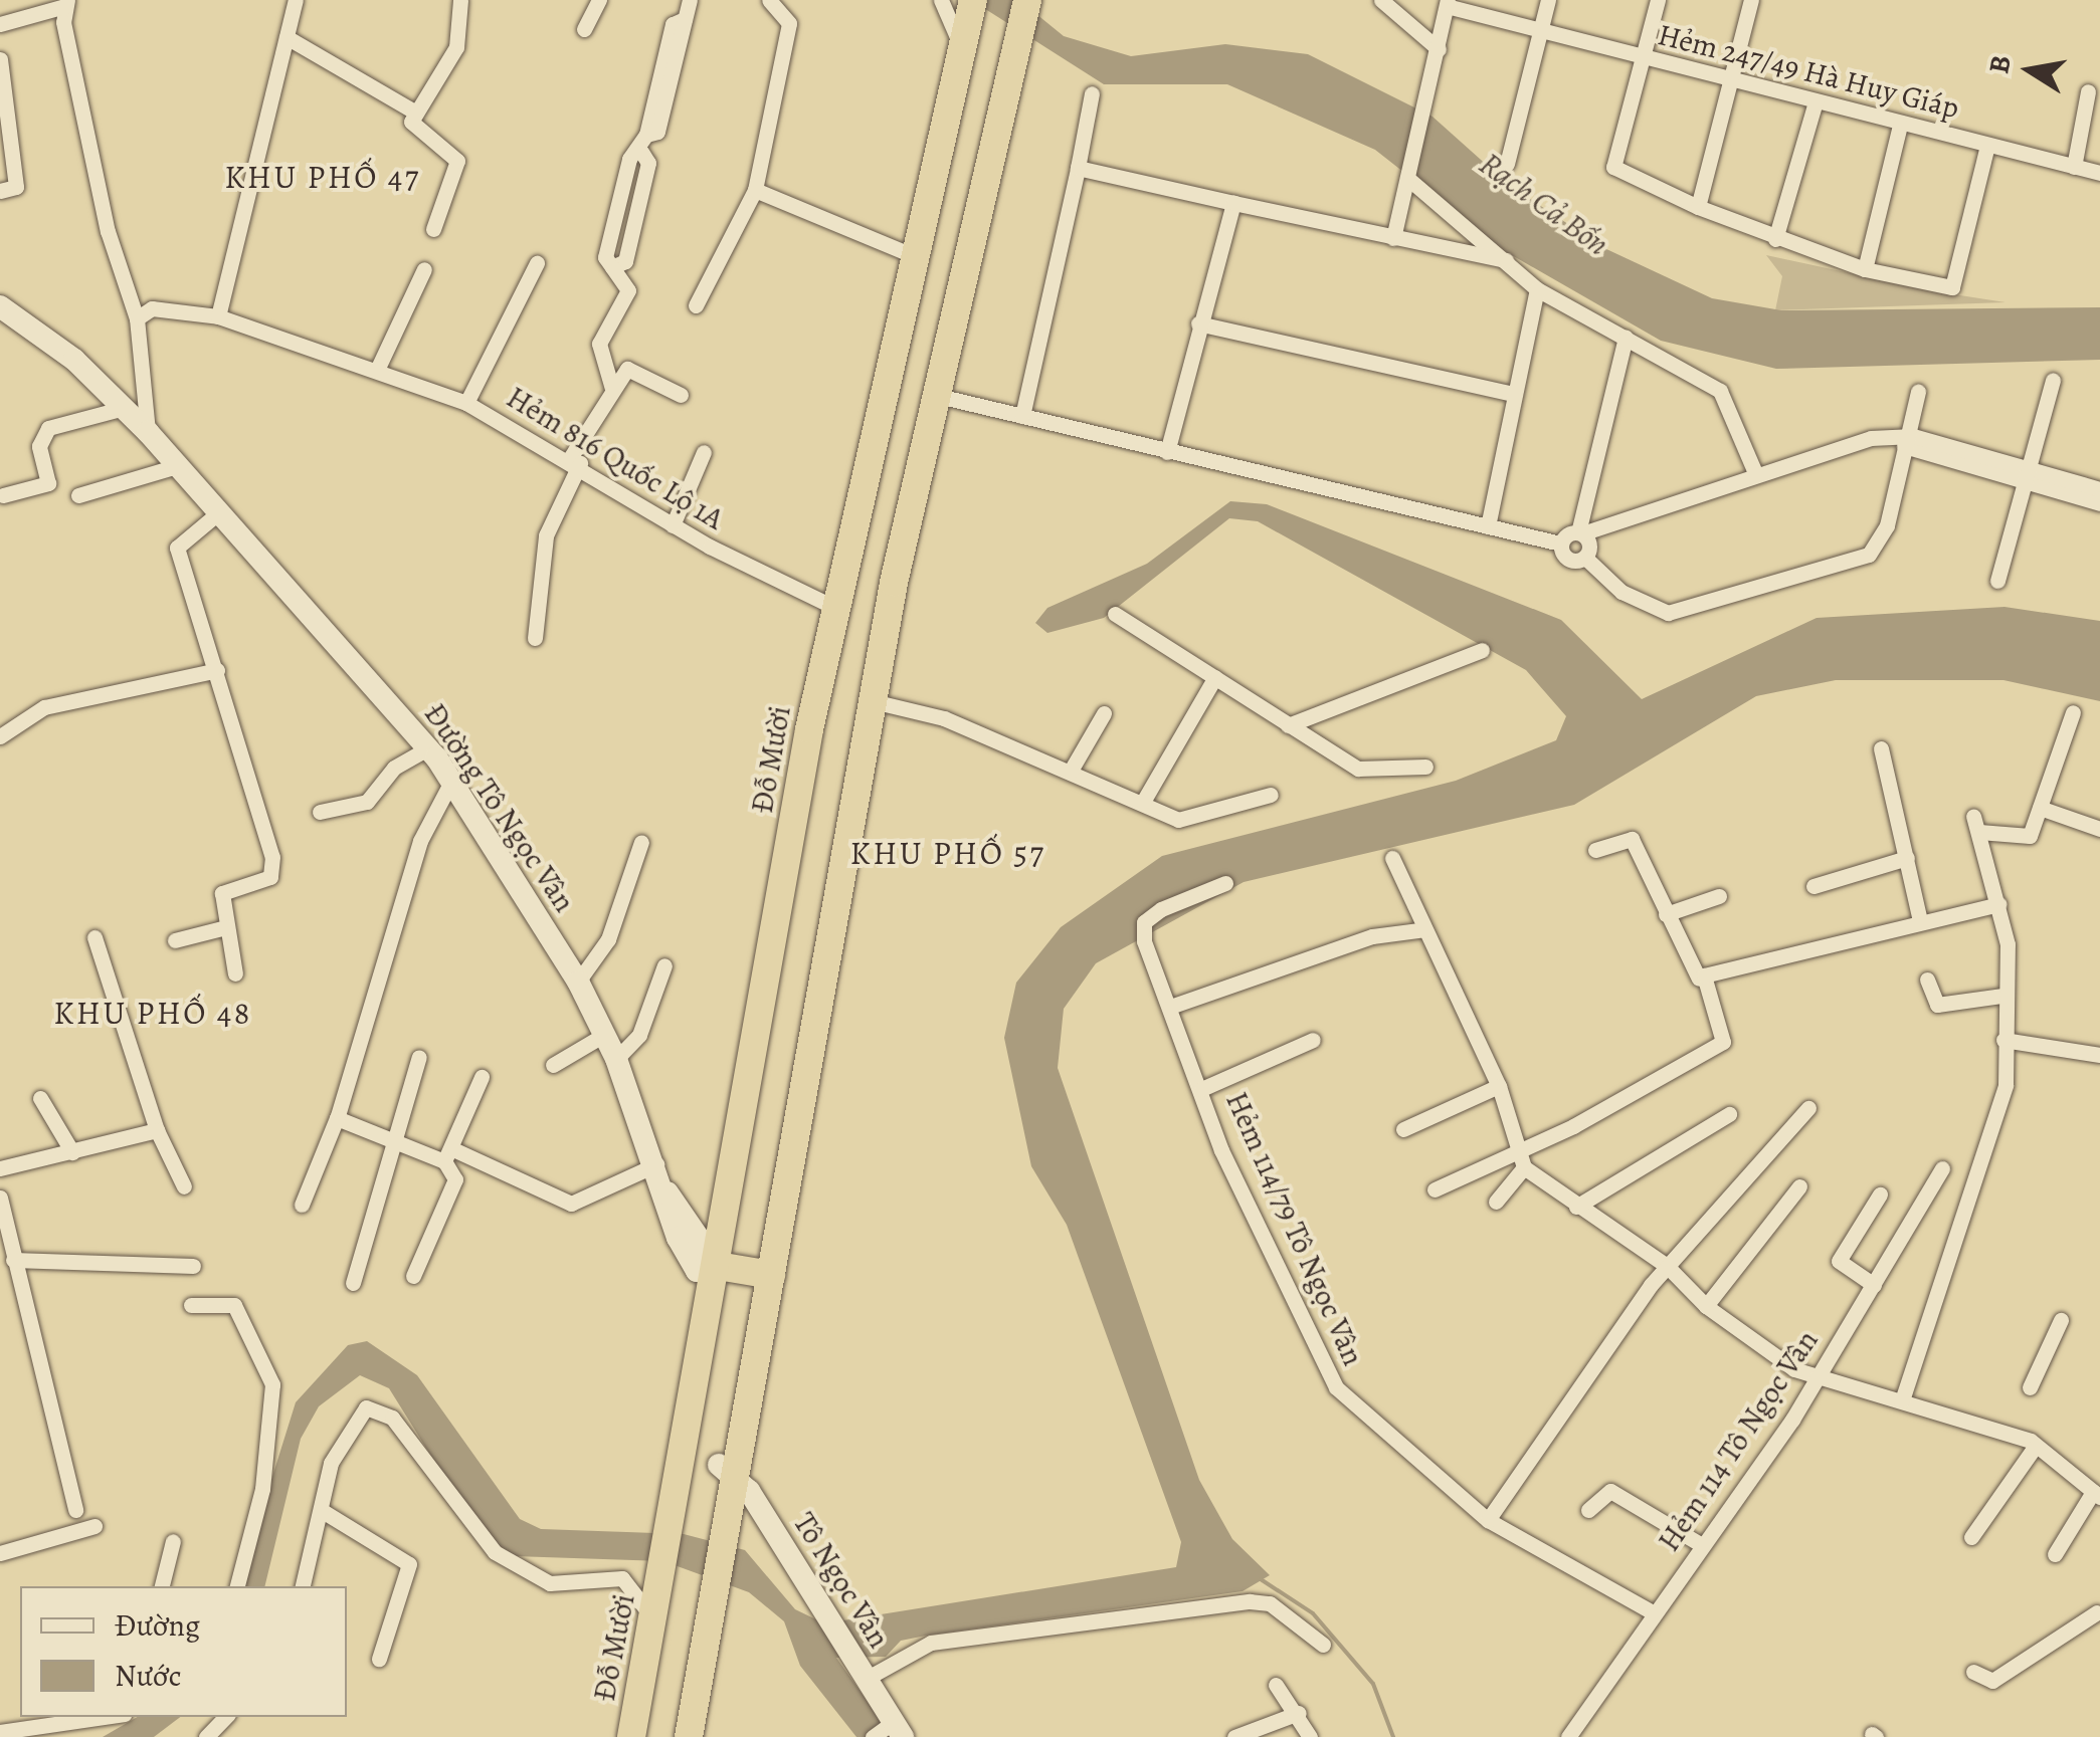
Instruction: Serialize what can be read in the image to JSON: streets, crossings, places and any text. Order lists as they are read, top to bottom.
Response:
{
  "streets": {
    "highway": ["Đỗ Mười"],
    "street": [
      "Hẻm 247/49 Hà Huy Giáp",
      "Hẻm 816 Quốc Lộ 1A",
      "Đường Tô Ngọc Vân",
      "Hẻm 114/79 Tô Ngọc Vân",
      "Hẻm 114 Tô Ngọc Vân",
      "Tô Ngọc Vân"
    ]
  },
  "crossings": [
    ["Hẻm 816 Quốc Lộ 1A", "Đỗ Mười"],
    ["Đỗ Mười", "Đường Tô Ngọc Vân"],
    ["Đỗ Mười", "Tô Ngọc Vân"],
    ["Hẻm 114/79 Tô Ngọc Vân", "Hẻm 114 Tô Ngọc Vân"]
  ],
  "districts": ["KHU PHỐ 47", "KHU PHỐ 57", "KHU PHỐ 48"],
  "water": ["Rạch Cả Bốn"],
  "legend": ["Đường", "Nước"],
  "north": "left"
}
